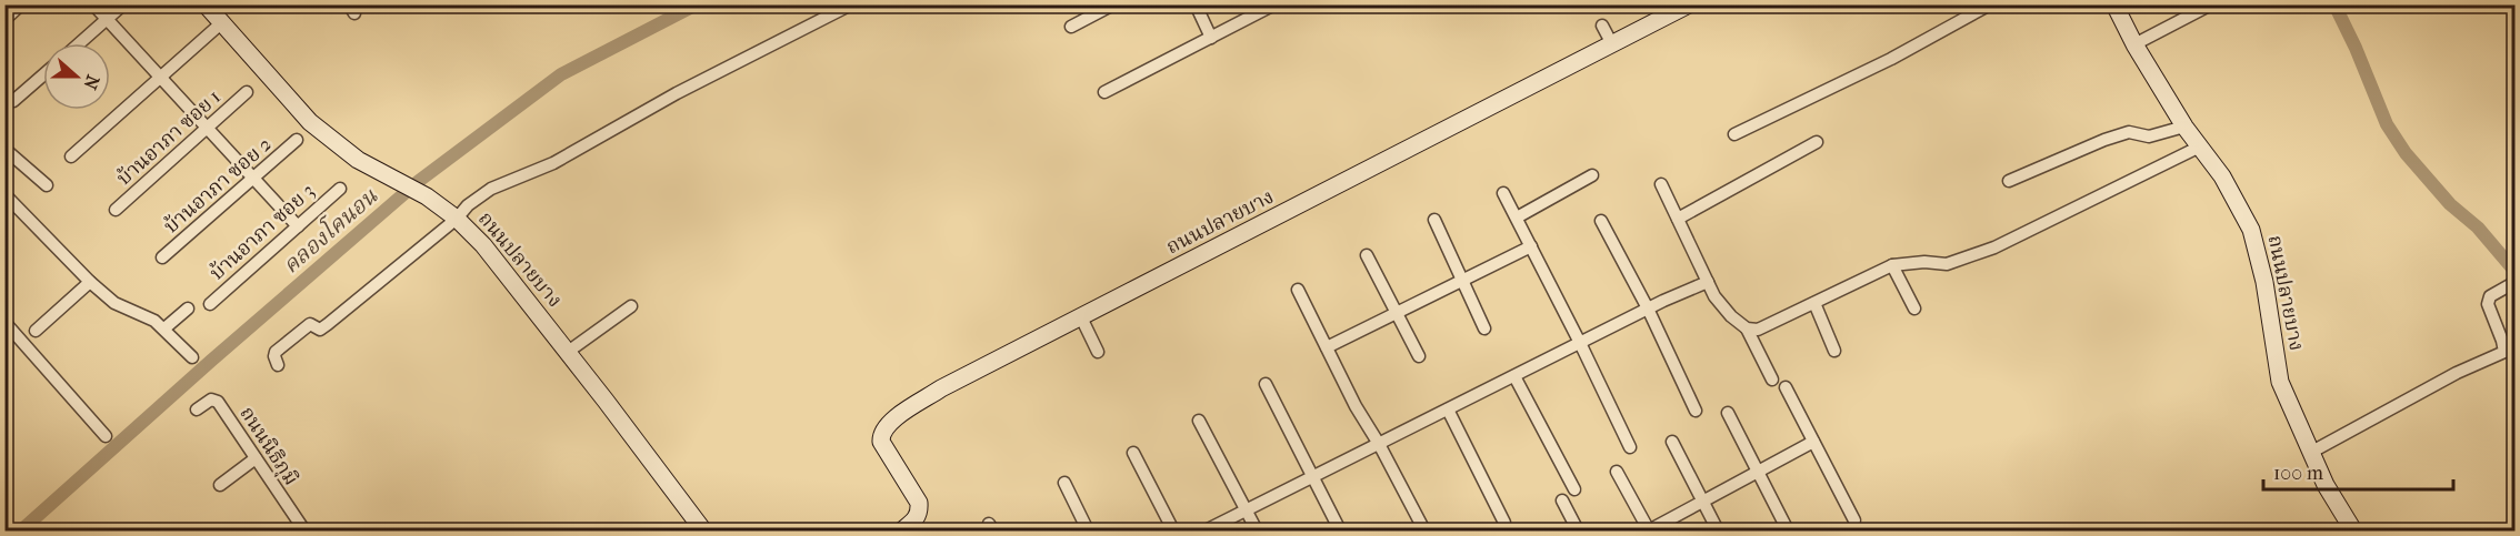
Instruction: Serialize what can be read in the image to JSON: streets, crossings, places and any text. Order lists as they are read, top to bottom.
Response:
{
  "streets": {
    "street": [
      "บ้านอาภา ซอย 1",
      "บ้านอาภา ซอย 2",
      "ถนนปลายบาง",
      "บ้านอาภา ซอย 3",
      "ถนนนิธิภุมิ"
    ]
  },
  "water": ["คลองโคนอน"],
  "scale_bar": "100 m",
  "north": "right"
}
